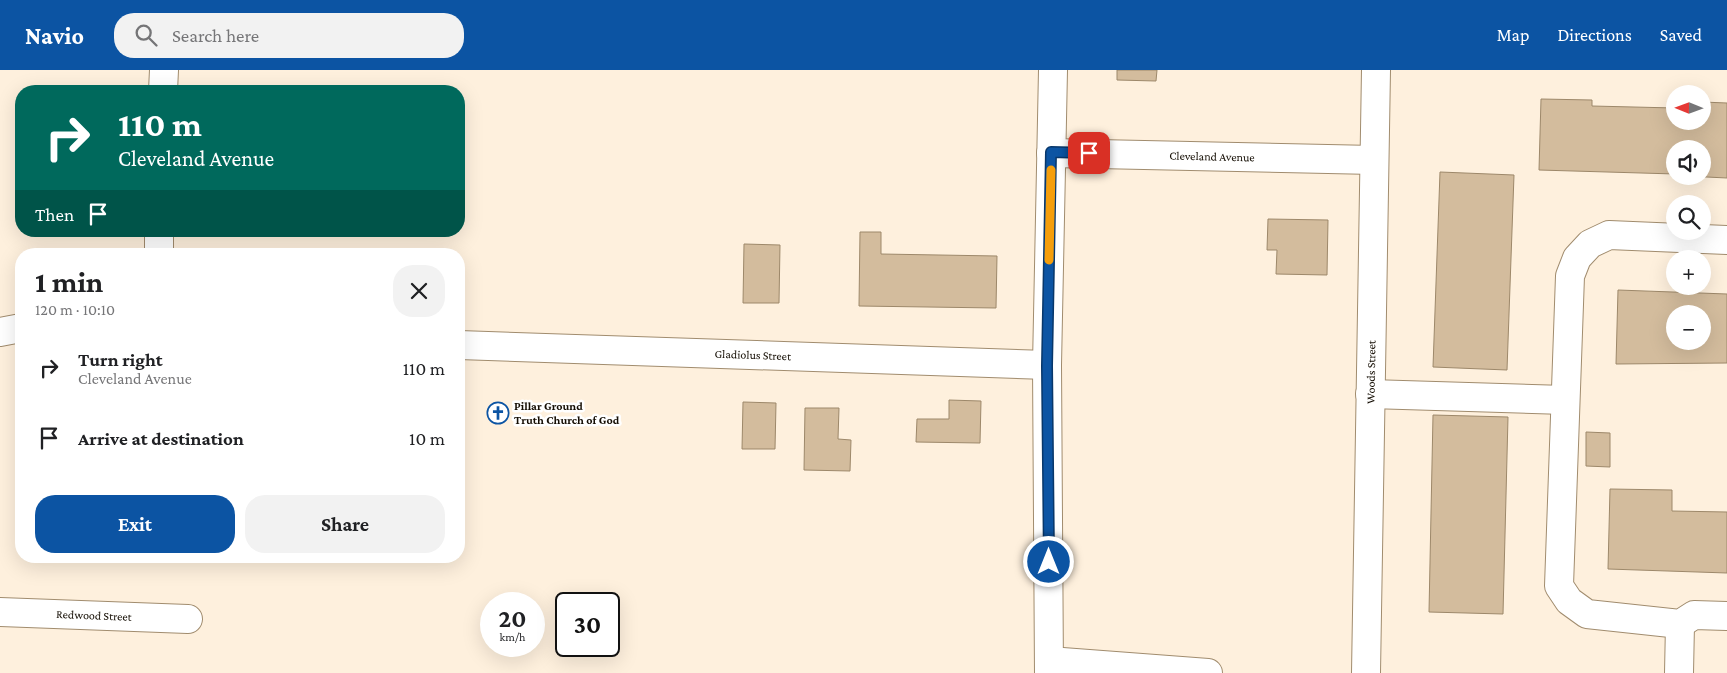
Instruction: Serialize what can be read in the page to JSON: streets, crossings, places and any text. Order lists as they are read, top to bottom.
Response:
{
  "streets": {
    "street": [
      "Cleveland Avenue",
      "Gladiolus Street",
      "Woods Street",
      "Redwood Street"
    ]
  },
  "crossings": [
    ["Cleveland Avenue", "Woods Street"]
  ],
  "places": {
    "church": ["Pillar Ground Truth Church of God"]
  },
  "north": "left",
  "page": {
    "header": "Navio",
    "search": "Search here",
    "nav": ["Map", "Directions", "Saved"],
    "map_buttons": ["+", "−"],
    "turn": ["110 m", "Cleveland Avenue"],
    "then": "Then",
    "heading": ["1 min", "120 m · 10:10"],
    "list": [
      {
        "name": "Turn right",
        "note": "Cleveland Avenue",
        "value": "110 m"
      },
      {
        "name": "Arrive at destination",
        "value": "10 m"
      }
    ],
    "buttons": ["Exit", "Share"],
    "speed": "20 km/h",
    "limit": "30"
  }
}
